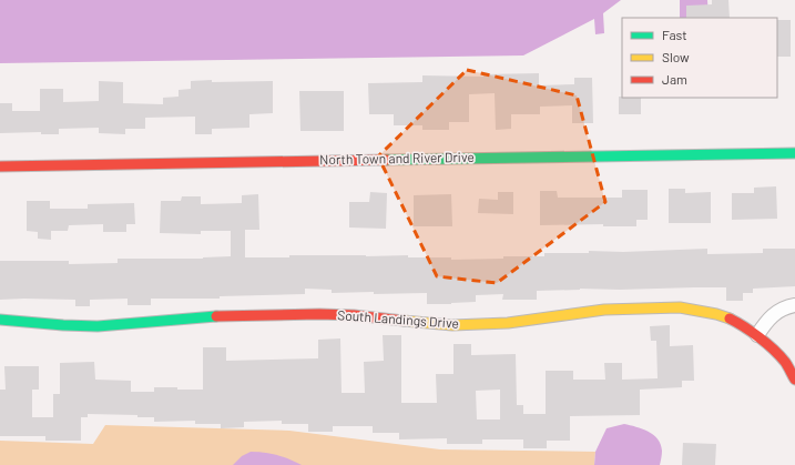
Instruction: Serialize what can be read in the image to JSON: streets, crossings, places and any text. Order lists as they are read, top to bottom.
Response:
{
  "streets": {
    "street": ["North Town and River Drive", "South Landings Drive"]
  },
  "legend": ["Fast", "Slow", "Jam"]
}
